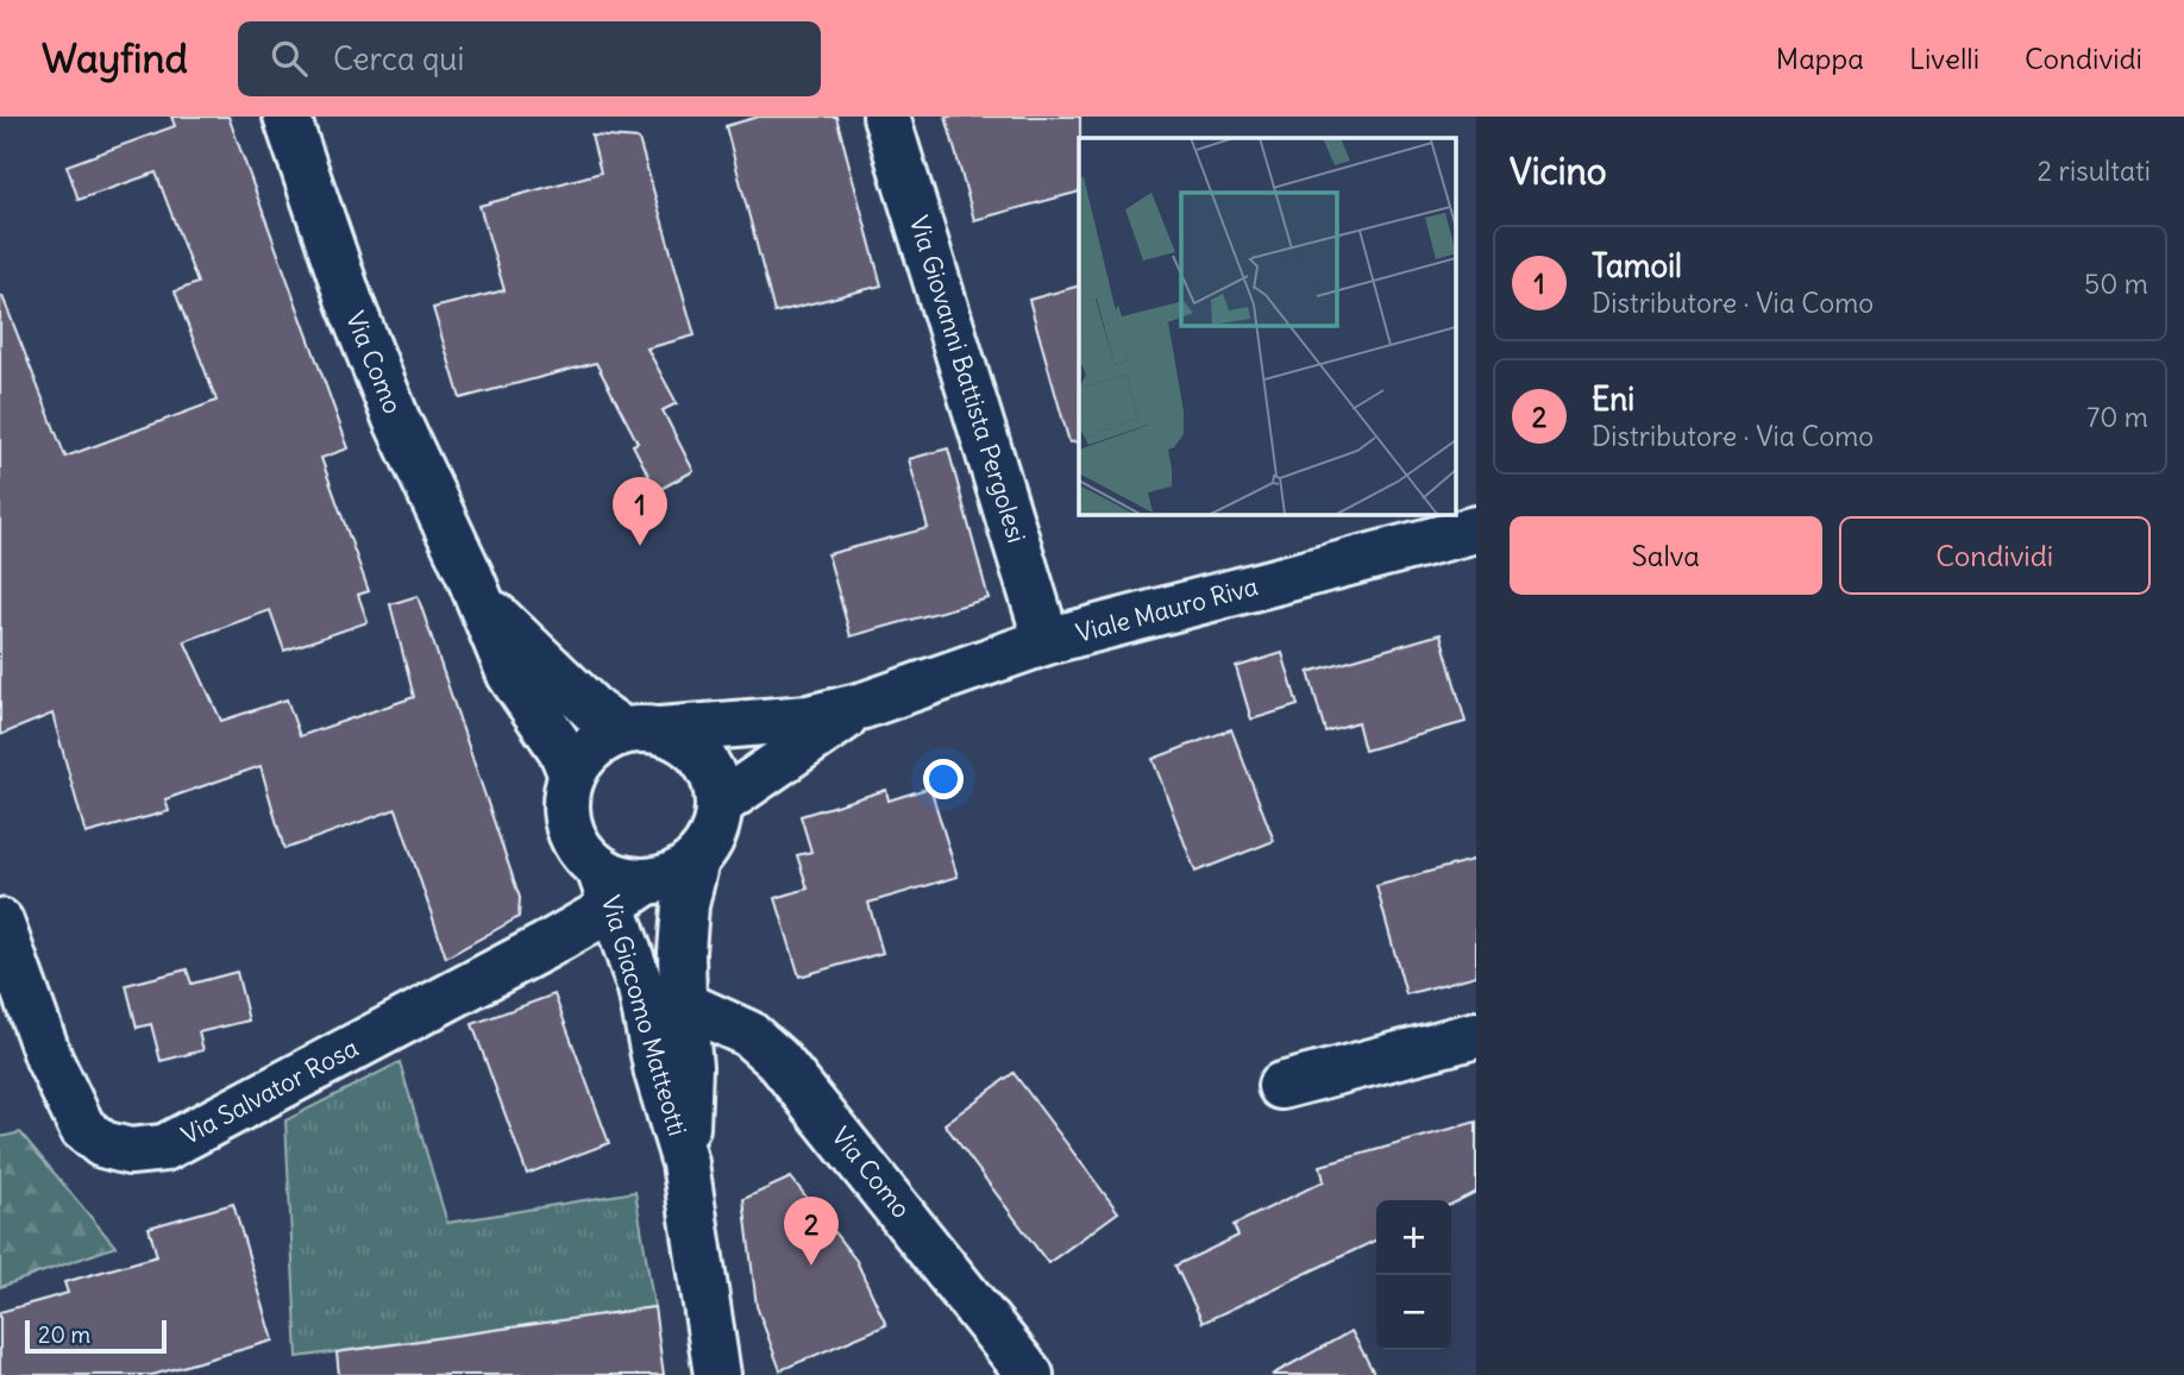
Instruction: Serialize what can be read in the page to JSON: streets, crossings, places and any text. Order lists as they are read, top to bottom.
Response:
{
  "streets": {
    "street": [
      "Via Como",
      "Via Giovanni Battista Pergolesi",
      "Viale Mauro Riva",
      "Via Giacomo Matteotti",
      "Via Salvator Rosa"
    ]
  },
  "crossings": [
    ["Via Como", "Viale Mauro Riva"],
    ["Via Como", "Via Giacomo Matteotti"],
    ["Via Como", "Via Salvator Rosa"],
    ["Via Giovanni Battista Pergolesi", "Viale Mauro Riva"],
    ["Viale Mauro Riva", "Via Giacomo Matteotti"],
    ["Viale Mauro Riva", "Via Salvator Rosa"],
    ["Via Giacomo Matteotti", "Via Salvator Rosa"]
  ],
  "scale_bar": "20 m",
  "page": {
    "header": "Wayfind",
    "search": "Cerca qui",
    "nav": ["Mappa", "Livelli", "Condividi"],
    "heading": ["Vicino", "2 risultati"],
    "list": [
      {
        "mark": "1",
        "name": "Tamoil",
        "note": "Distributore · Via Como",
        "value": "50 m"
      },
      {
        "mark": "2",
        "name": "Eni",
        "note": "Distributore · Via Como",
        "value": "70 m"
      }
    ],
    "pins": ["1", "2"],
    "buttons": ["Salva", "Condividi"],
    "map_buttons": ["+", "−"],
    "scale": "20 m"
  }
}
